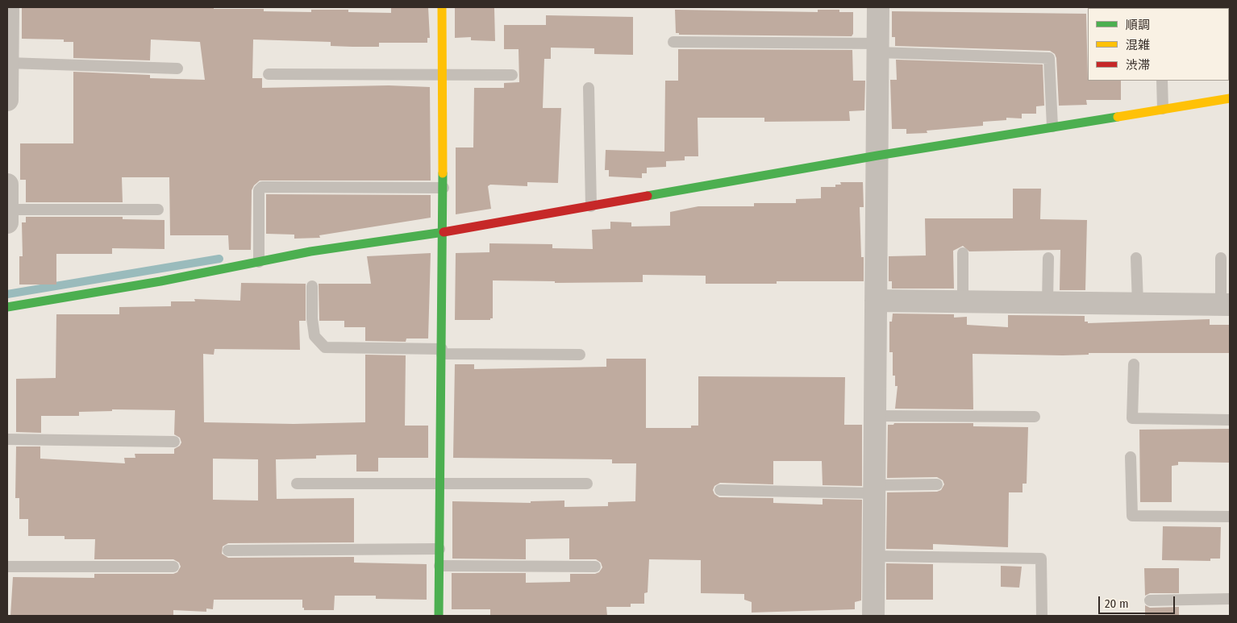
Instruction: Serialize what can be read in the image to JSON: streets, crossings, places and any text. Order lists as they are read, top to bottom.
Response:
{
  "legend": ["順調", "混雑", "渋滞"],
  "scale_bar": "20 m"
}
